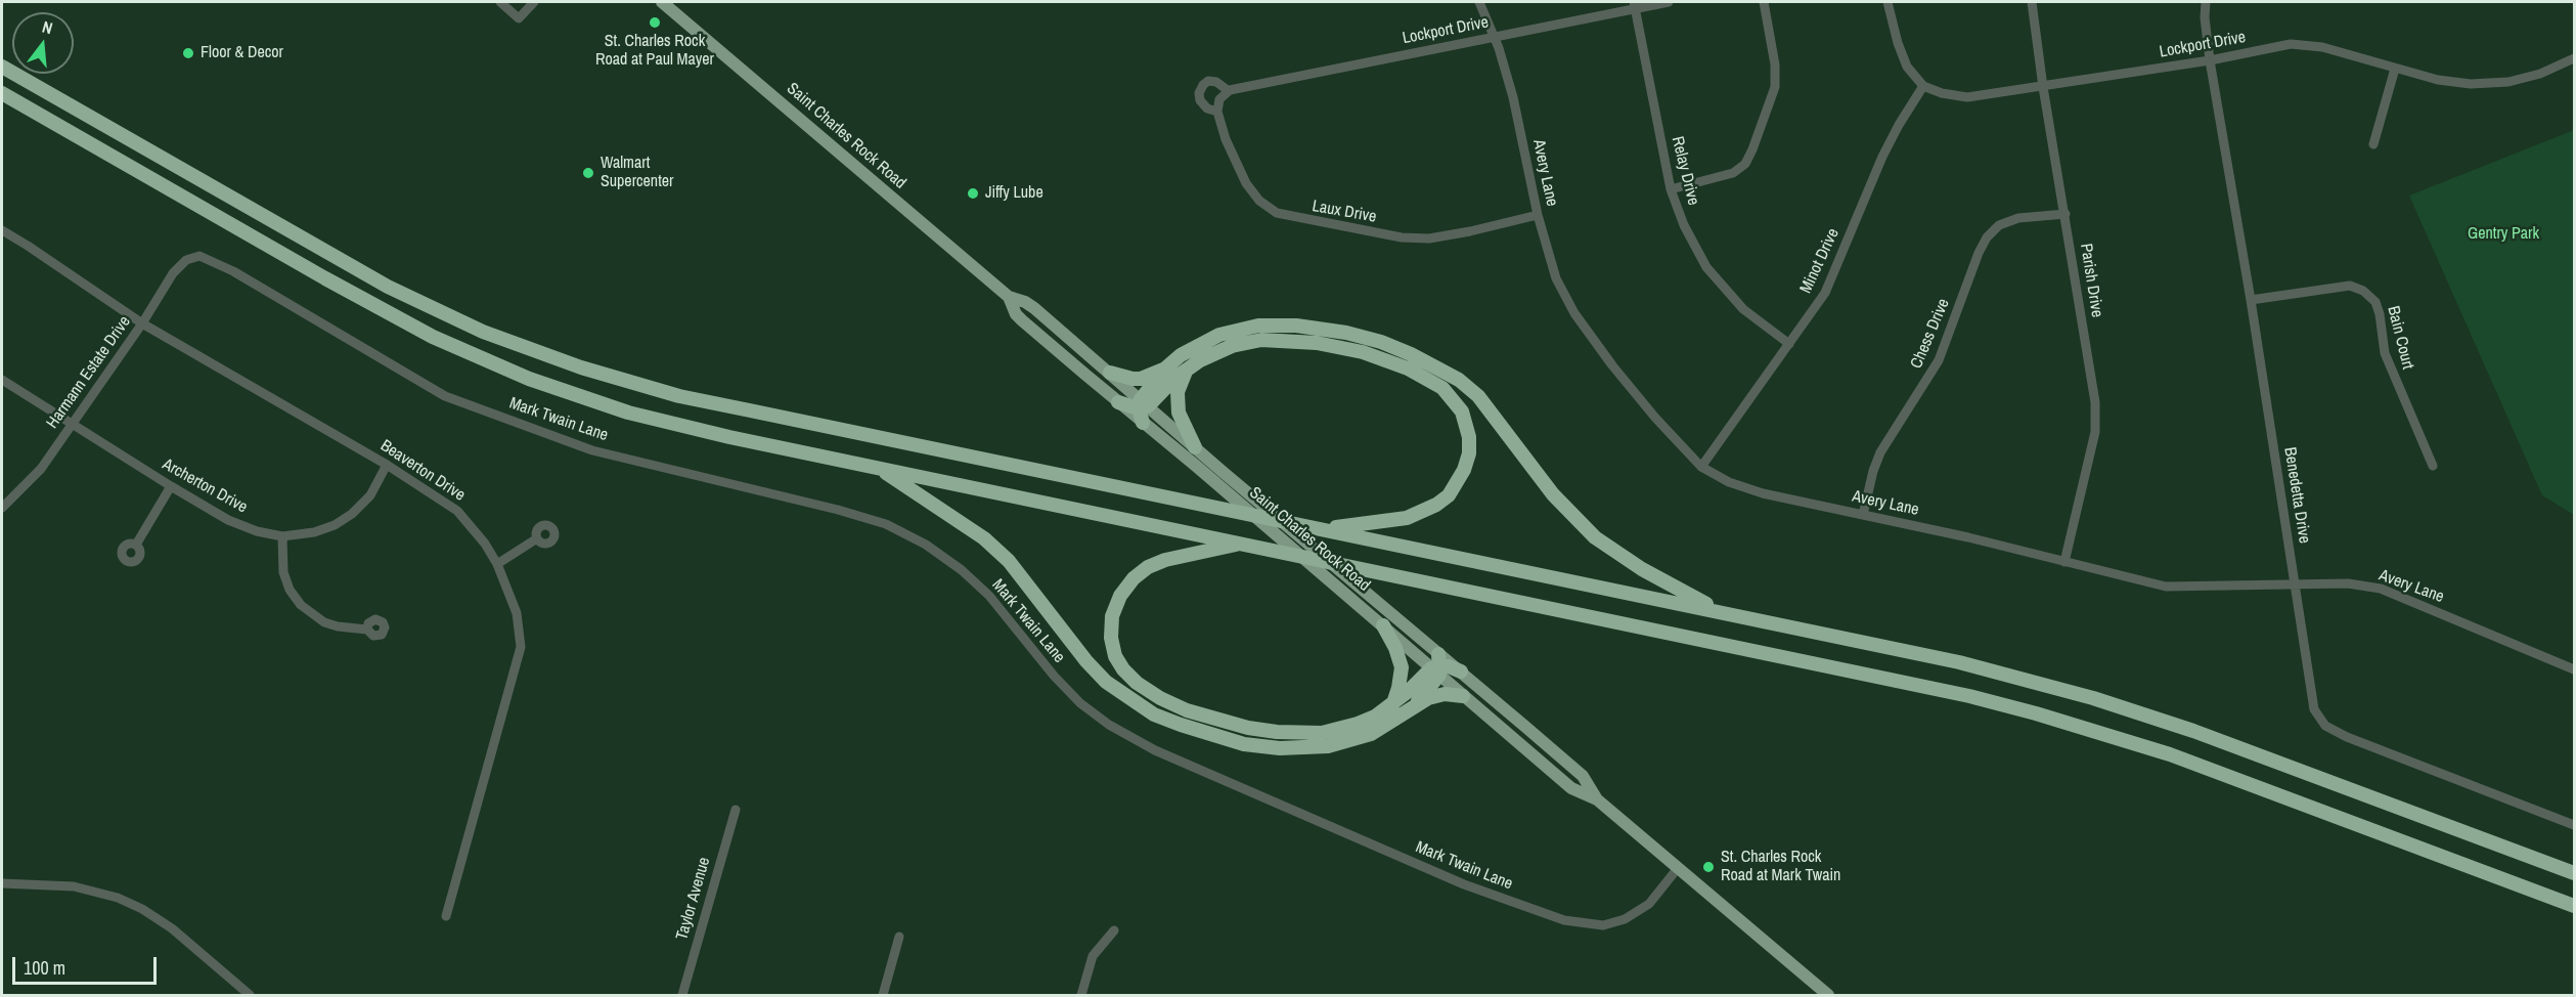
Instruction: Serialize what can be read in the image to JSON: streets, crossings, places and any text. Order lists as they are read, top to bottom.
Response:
{
  "streets": {
    "main road": ["Saint Charles Rock Road"],
    "street": [
      "Lockport Drive",
      "Relay Drive",
      "Avery Lane",
      "Laux Drive",
      "Minot Drive",
      "Parish Drive",
      "Chess Drive",
      "Bain Court",
      "Harmann Estate Drive",
      "Mark Twain Lane",
      "Beaverton Drive",
      "Archerton Drive",
      "Benedetta Drive",
      "Taylor Avenue"
    ]
  },
  "crossings": [
    ["Lockport Drive", "Relay Drive"],
    ["Lockport Drive", "Avery Lane"],
    ["Lockport Drive", "Laux Drive"],
    ["Lockport Drive", "Minot Drive"],
    ["Lockport Drive", "Parish Drive"],
    ["Lockport Drive", "Benedetta Drive"],
    ["Saint Charles Rock Road", "Mark Twain Lane"],
    ["Relay Drive", "Minot Drive"],
    ["Avery Lane", "Laux Drive"],
    ["Avery Lane", "Minot Drive"],
    ["Avery Lane", "Parish Drive"],
    ["Avery Lane", "Chess Drive"],
    ["Avery Lane", "Benedetta Drive"],
    ["Parish Drive", "Chess Drive"],
    ["Bain Court", "Benedetta Drive"],
    ["Harmann Estate Drive", "Mark Twain Lane"],
    ["Harmann Estate Drive", "Beaverton Drive"],
    ["Harmann Estate Drive", "Archerton Drive"],
    ["Beaverton Drive", "Archerton Drive"]
  ],
  "parks": ["Gentry Park"],
  "places": [
    "St. Charles Rock Road at Paul Mayer",
    "Floor & Decor",
    "Walmart Supercenter",
    "Jiffy Lube",
    "St. Charles Rock Road at Mark Twain"
  ],
  "scale_bar": "100 m",
  "north": "top"
}
